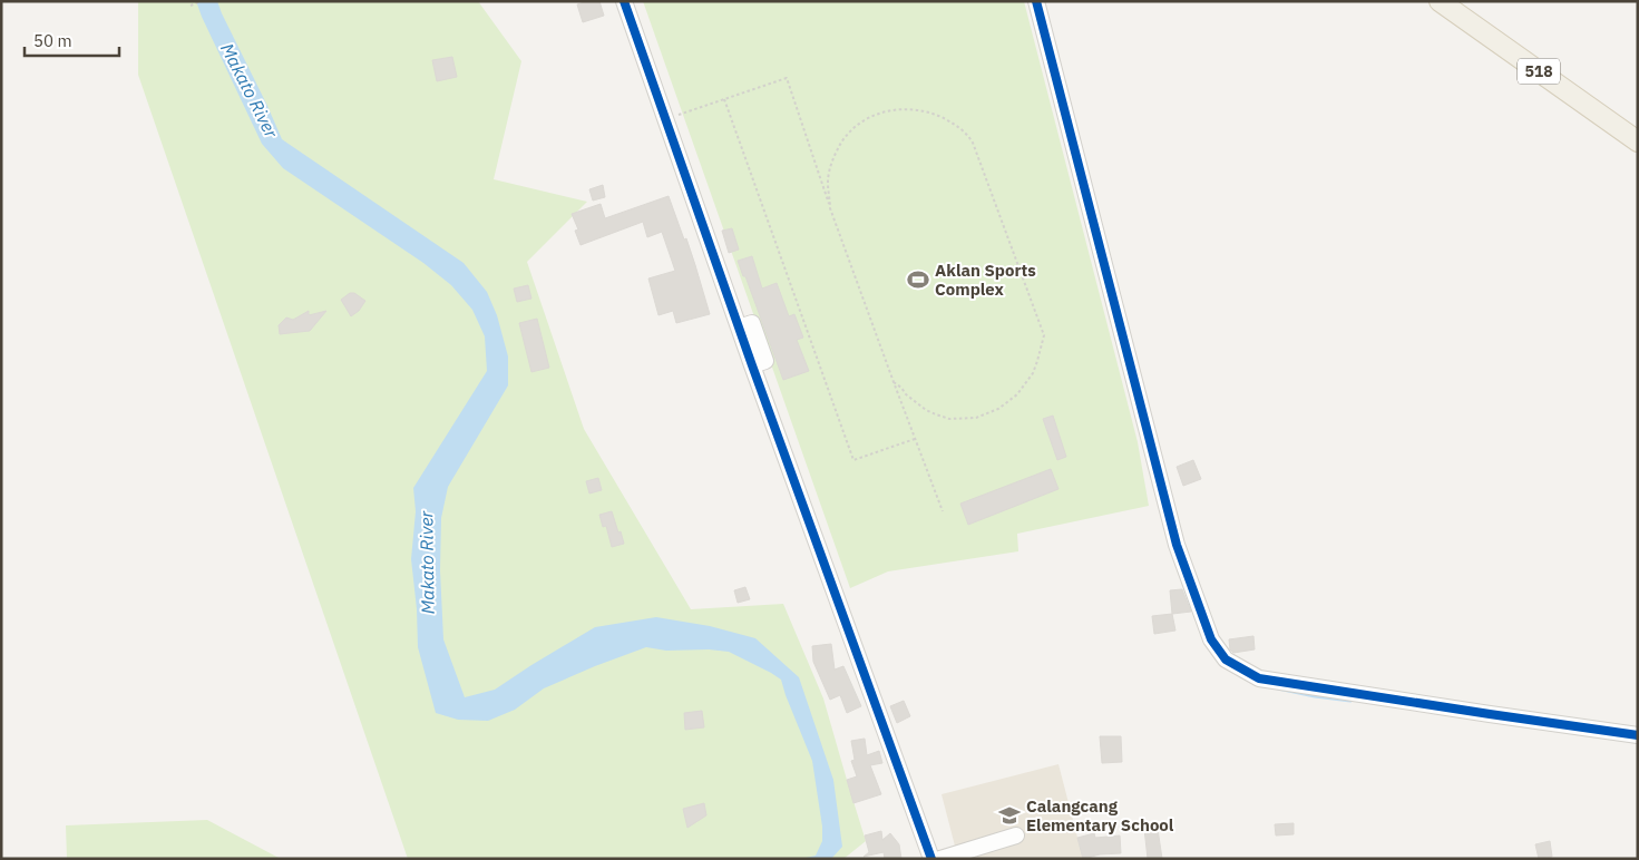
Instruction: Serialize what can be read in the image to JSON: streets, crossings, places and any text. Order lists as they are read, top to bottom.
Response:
{
  "streets": {
    "main road": ["518"]
  },
  "water": ["Makato River"],
  "places": {
    "sports": ["Aklan Sports Complex"],
    "school or university": ["Calangcang Elementary School"]
  },
  "scale_bar": "50 m"
}
